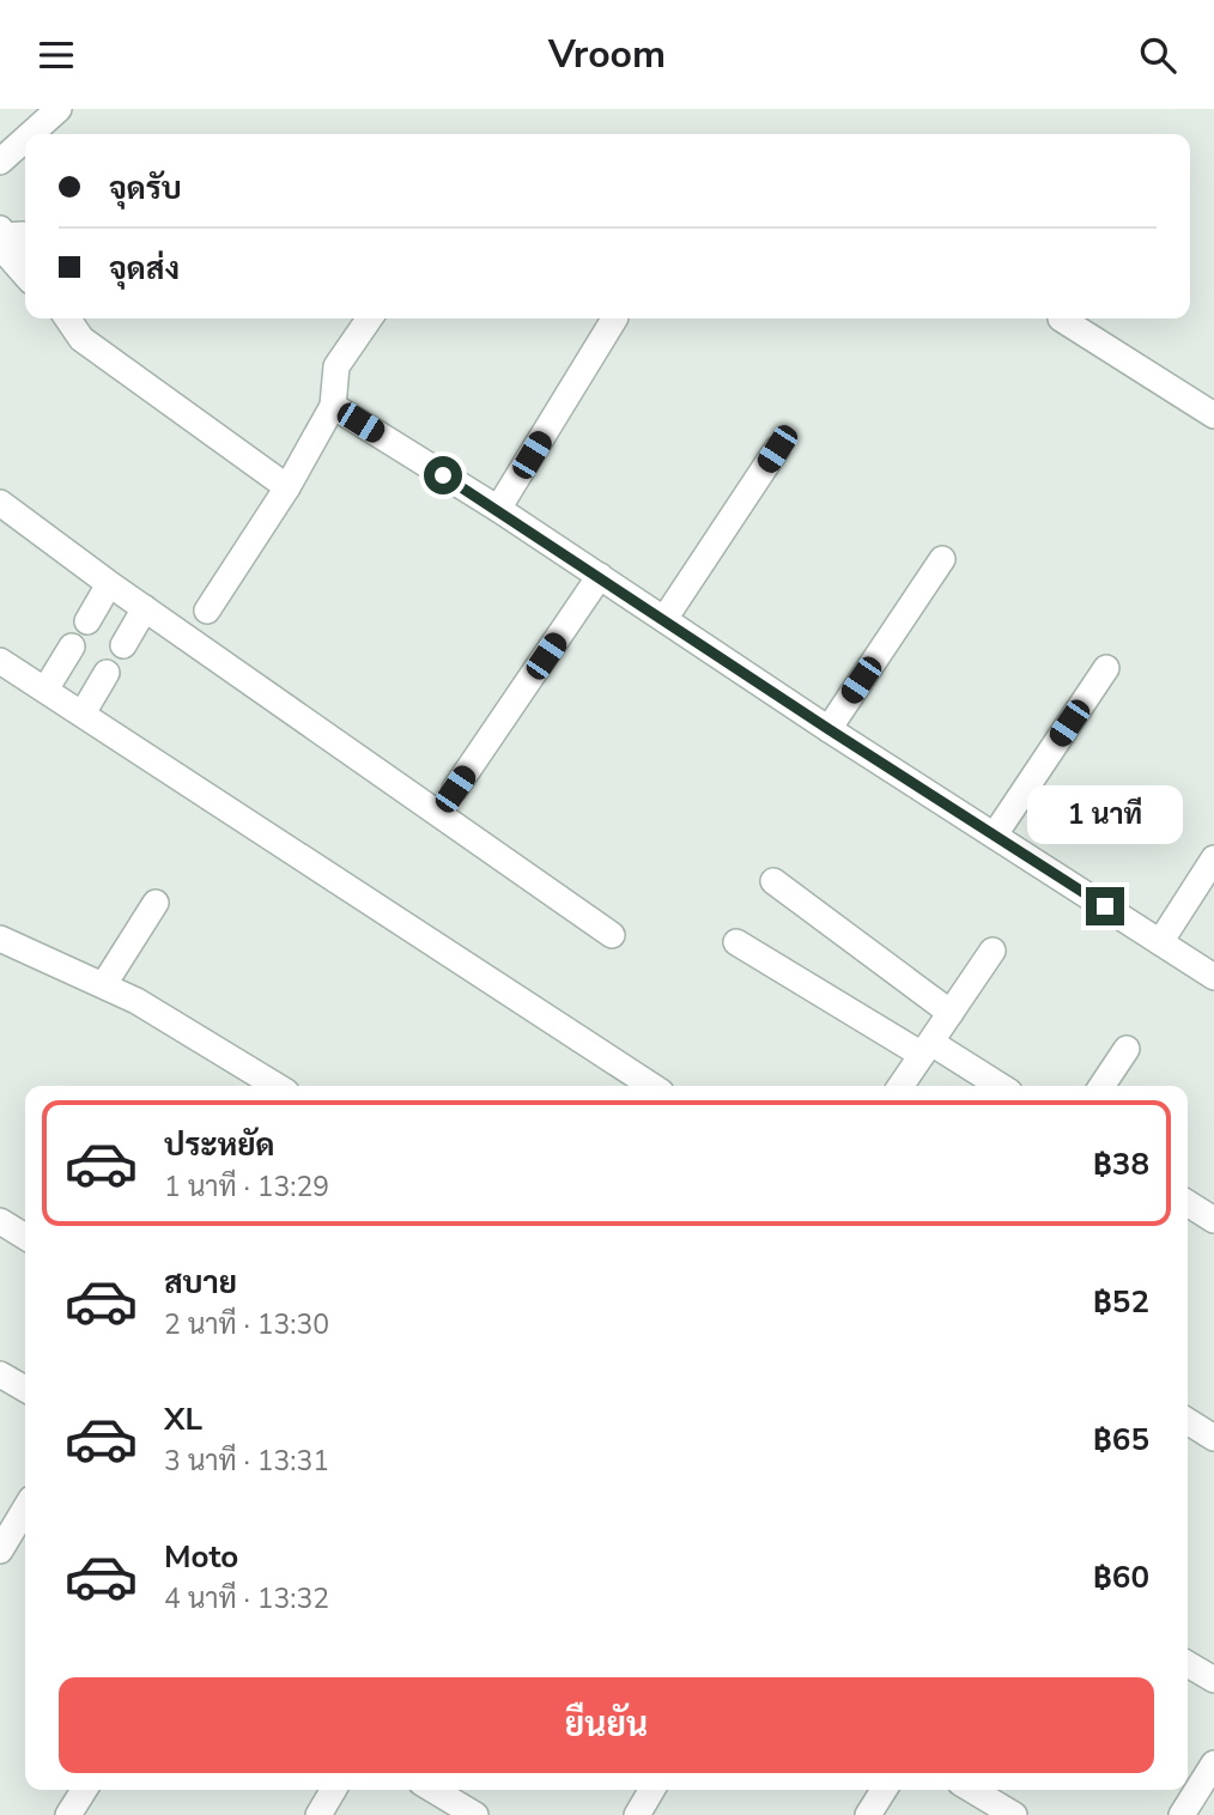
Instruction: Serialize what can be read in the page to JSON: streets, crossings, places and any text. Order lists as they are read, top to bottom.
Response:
{
  "page": {
    "header": "Vroom",
    "banner": ["จุดรับ", "จุดส่ง"],
    "bubble": "1 นาที",
    "list": [
      {
        "name": "ประหยัด",
        "note": "1 นาที · 13:29",
        "value": "฿38"
      },
      {
        "name": "สบาย",
        "note": "2 นาที · 13:30",
        "value": "฿52"
      },
      {
        "name": "XL",
        "note": "3 นาที · 13:31",
        "value": "฿65"
      },
      {
        "name": "Moto",
        "note": "4 นาที · 13:32",
        "value": "฿60"
      }
    ],
    "buttons": "ยืนยัน"
  }
}
